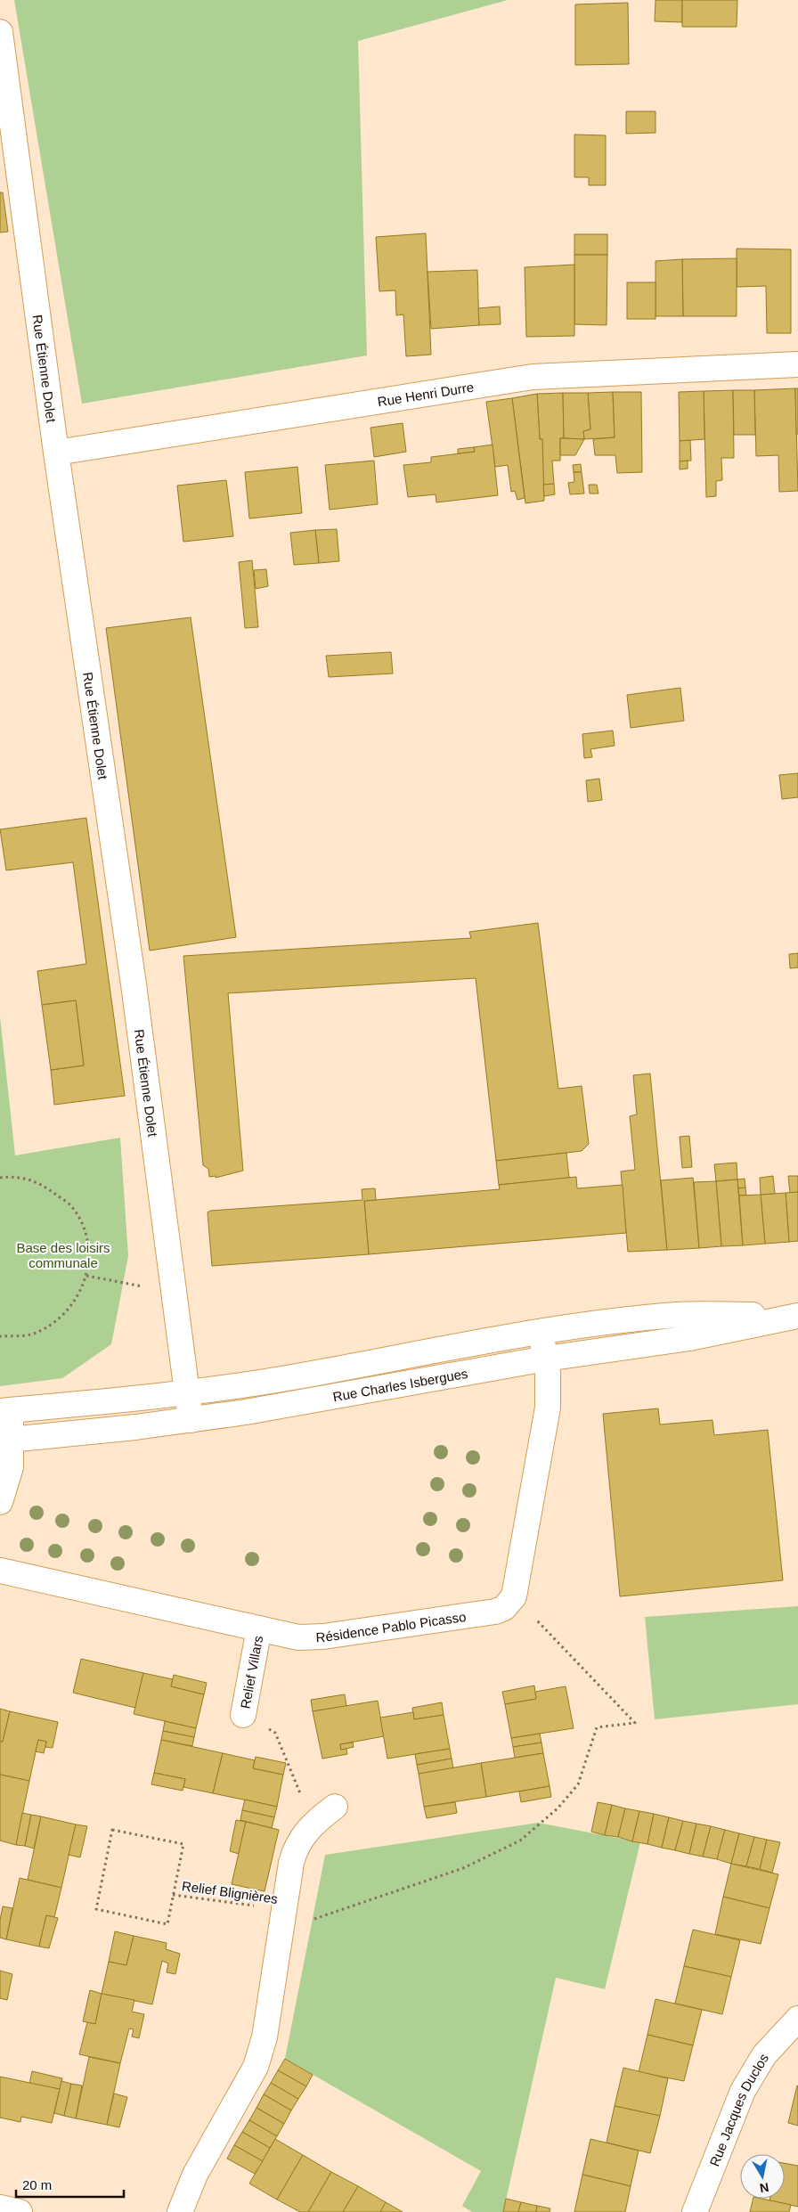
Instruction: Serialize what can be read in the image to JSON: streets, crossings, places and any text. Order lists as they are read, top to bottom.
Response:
{
  "streets": {
    "street": [
      "Rue Étienne Dolet",
      "Rue Henri Durre",
      "Rue Charles Isbergues",
      "Résidence Pablo Picasso",
      "Relief Villars",
      "Rue Jacques Duclos"
    ],
    "path": ["Relief Blignières"]
  },
  "crossings": [
    ["Rue Étienne Dolet", "Rue Henri Durre"],
    ["Rue Étienne Dolet", "Rue Charles Isbergues"],
    ["Résidence Pablo Picasso", "Relief Villars"]
  ],
  "parks": ["Base des loisirs communale"],
  "scale_bar": "20 m",
  "north": "bottom"
}
